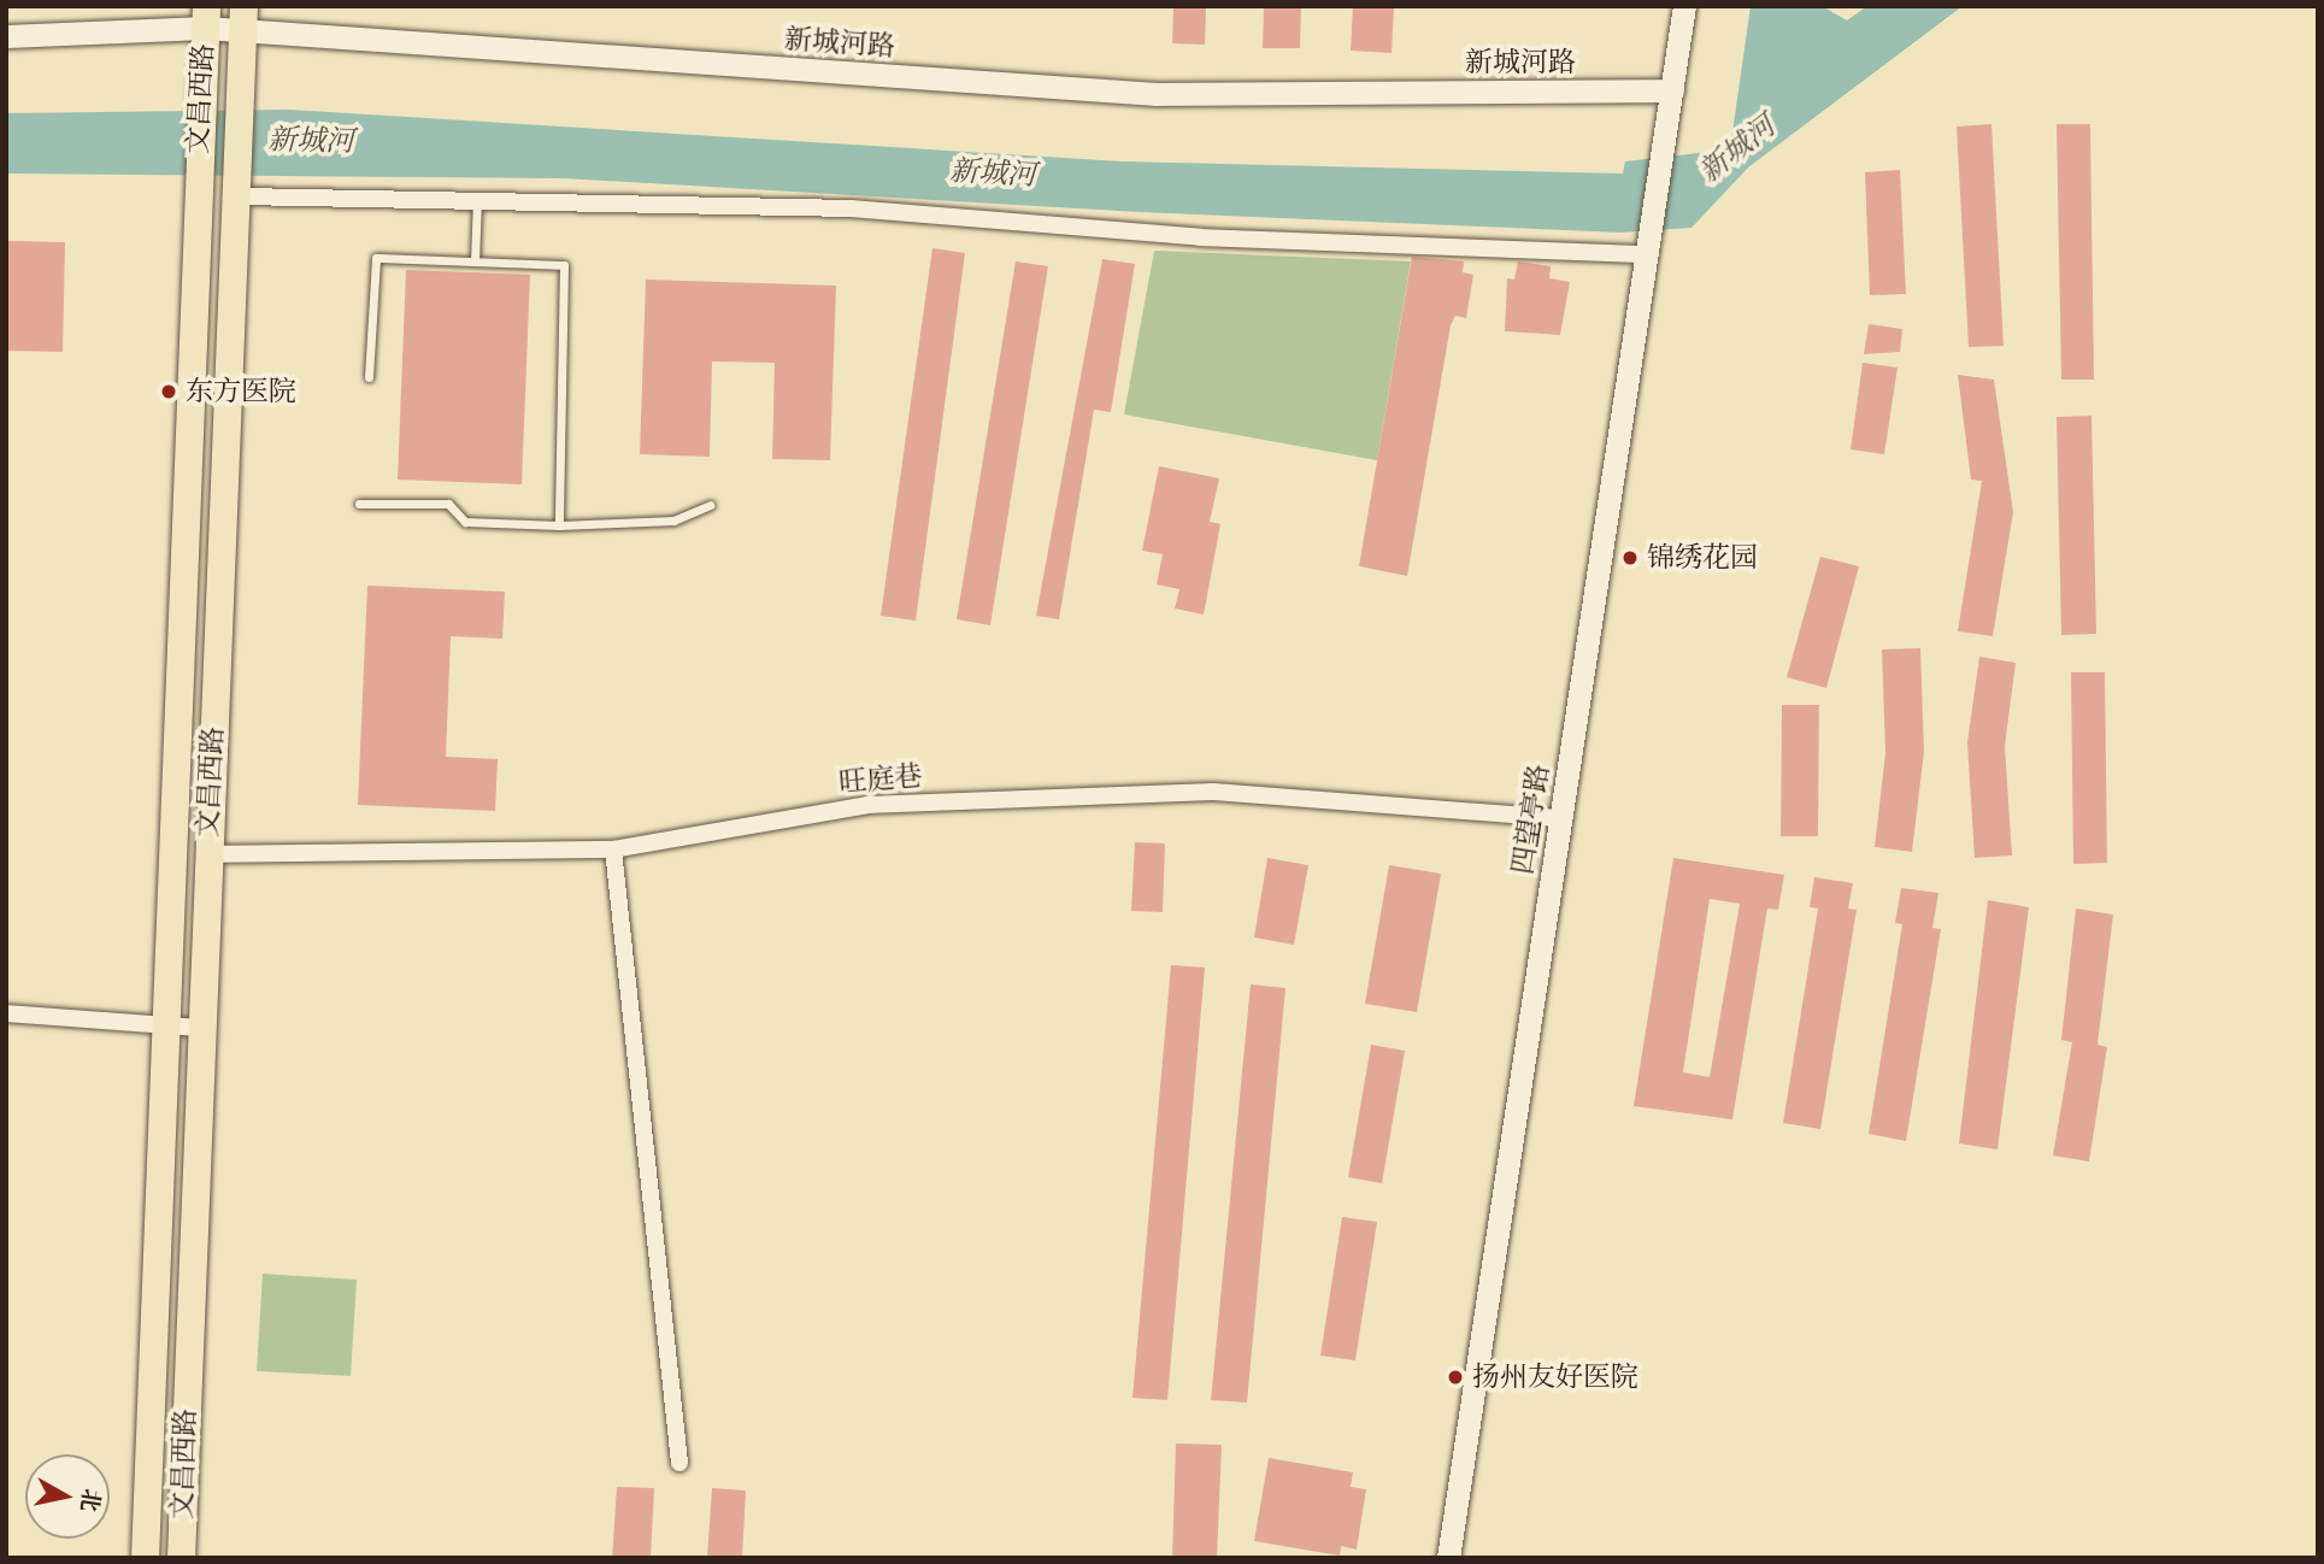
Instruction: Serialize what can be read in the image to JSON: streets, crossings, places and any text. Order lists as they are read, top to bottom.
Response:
{
  "streets": {
    "main road": ["文昌西路"],
    "street": ["新城河路", "旺庭巷", "四望亭路"]
  },
  "crossings": [
    ["新城河路", "文昌西路"],
    ["新城河路", "四望亭路"],
    ["文昌西路", "旺庭巷"],
    ["旺庭巷", "四望亭路"]
  ],
  "water": ["新城河"],
  "places": ["东方医院", "锦绣花园", "扬州友好医院"],
  "north": "right"
}
